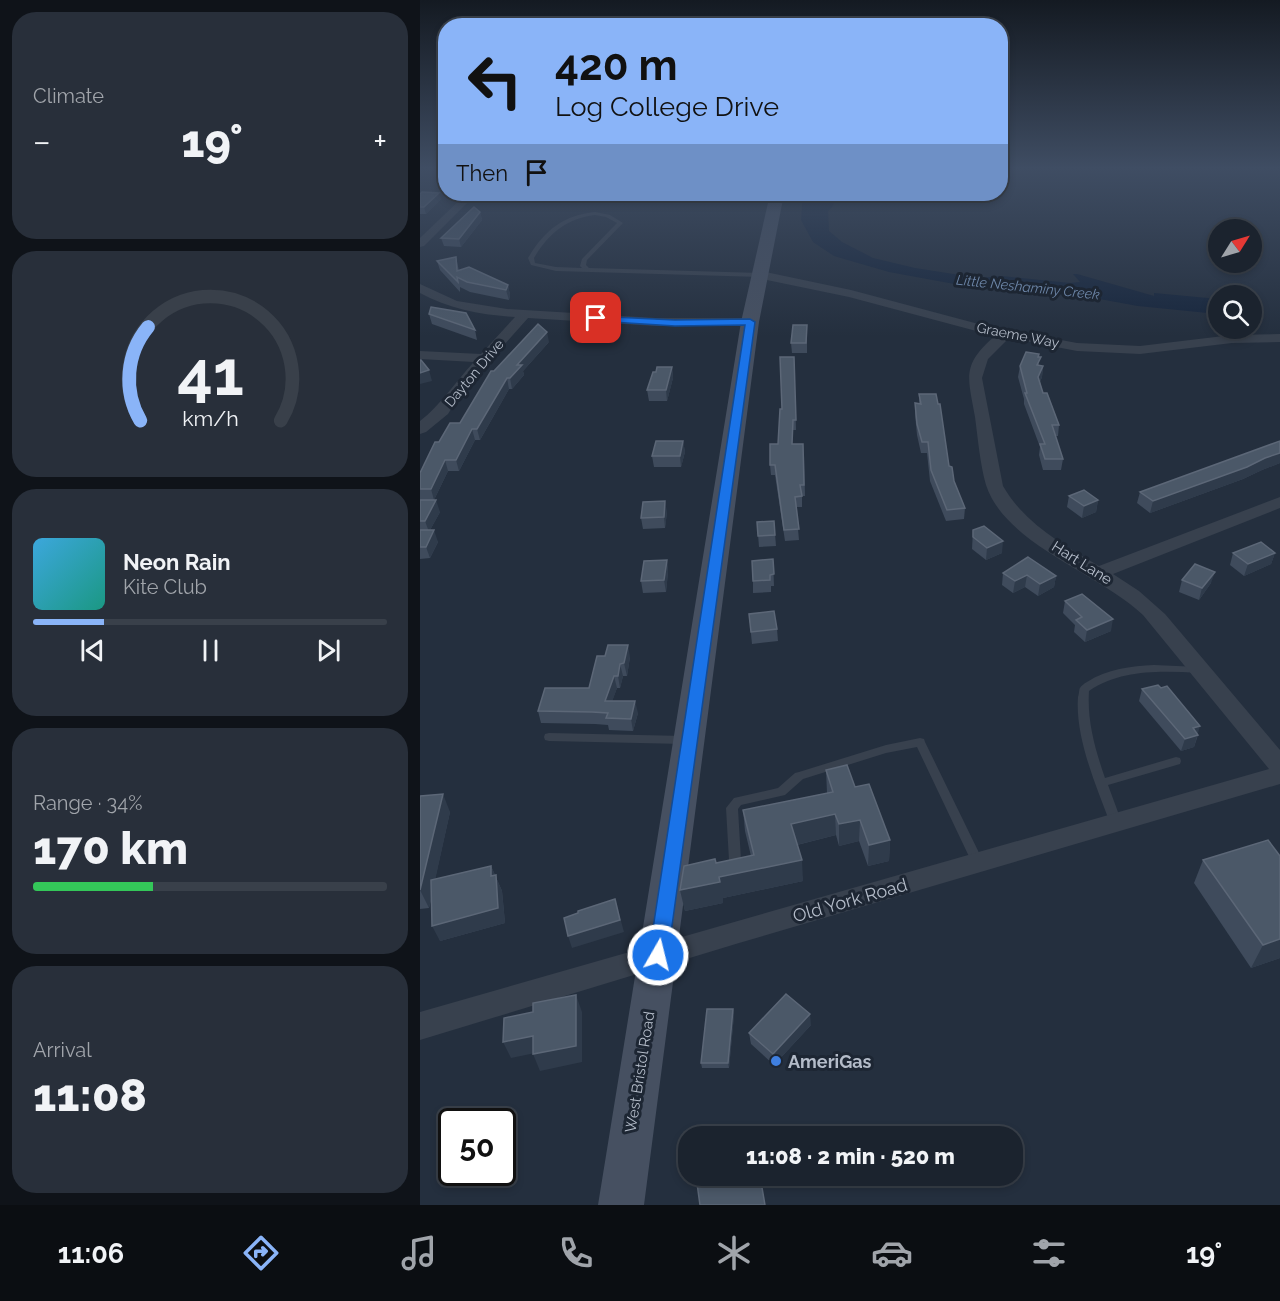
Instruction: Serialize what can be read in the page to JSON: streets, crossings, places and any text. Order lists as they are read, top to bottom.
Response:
{
  "streets": {
    "main road": ["West Bristol Road"],
    "street": [
      "Graeme Way",
      "Dayton Drive",
      "Hart Lane",
      "Old York Road"
    ]
  },
  "crossings": [
    ["Graeme Way", "Hart Lane"],
    ["Graeme Way", "West Bristol Road"],
    ["Old York Road", "West Bristol Road"]
  ],
  "water": ["Little Neshaminy Creek"],
  "places": ["AmeriGas"],
  "north": "top right",
  "page": {
    "tile": [
      "Climate",
      ["Range · 34%", "170 km"],
      ["Arrival", "11:08"]
    ],
    "turn": ["420 m", "Log College Drive"],
    "heat": ["−", "19°", "+"],
    "then": "Then",
    "song": ["Neon Rain", "Kite Club"],
    "limit": "50",
    "trip": "11:08 · 2 min · 520 m",
    "tabs": ["11:06", "19°"],
    "gauge": ["41", "km/h"]
  }
}
